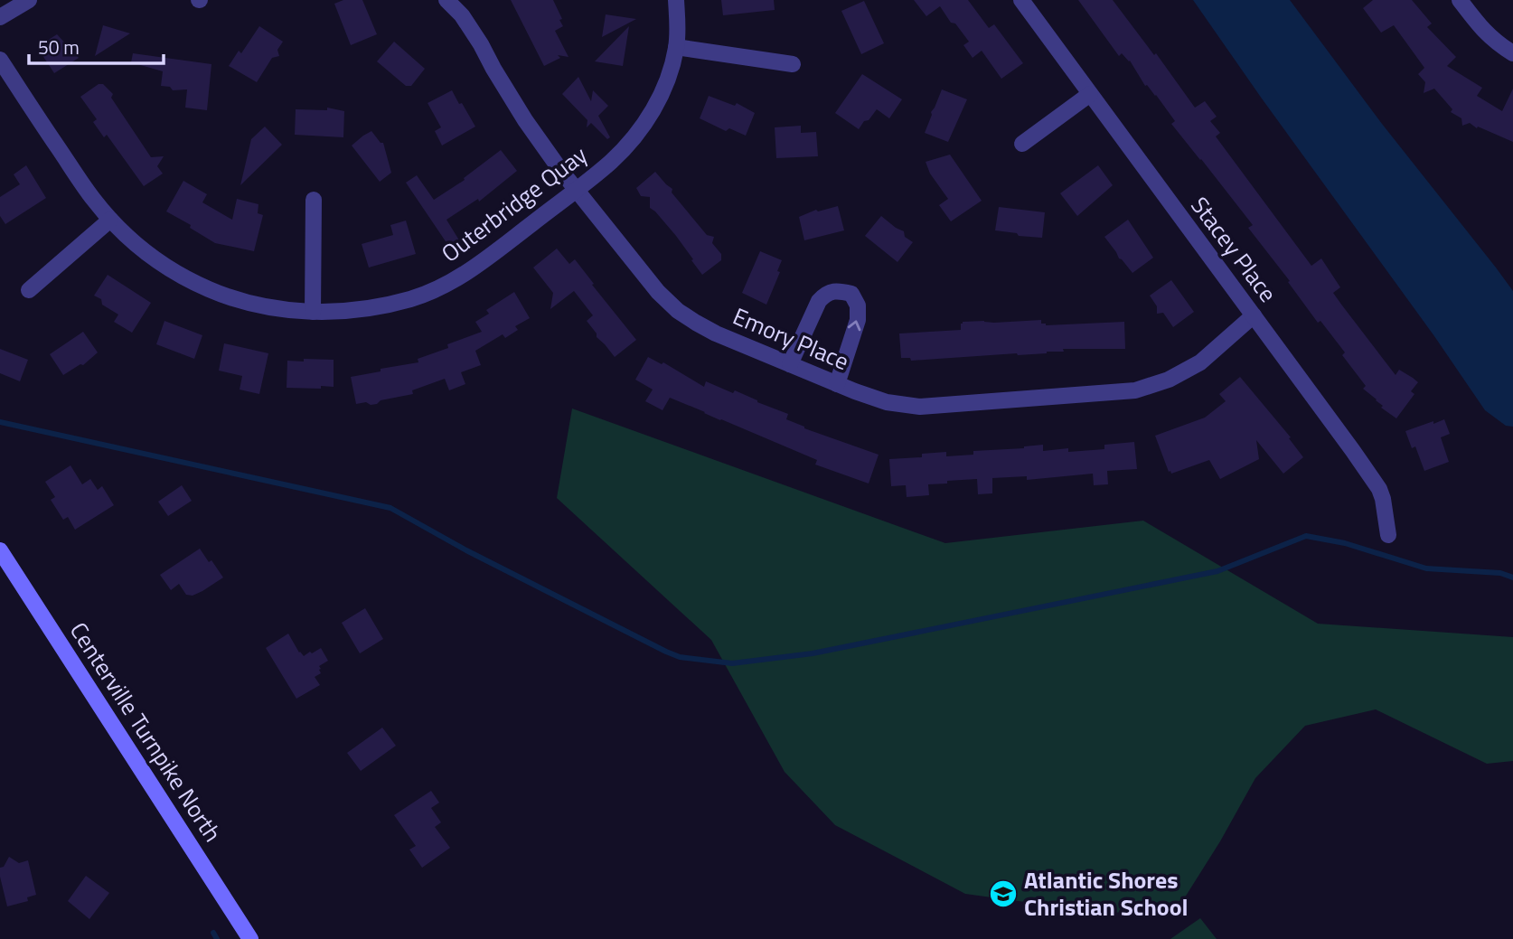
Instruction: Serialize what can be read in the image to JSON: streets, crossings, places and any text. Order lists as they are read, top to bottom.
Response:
{
  "streets": {
    "main road": ["Centerville Turnpike North"],
    "street": ["Outerbridge Quay", "Stacey Place", "Emory Place"]
  },
  "crossings": [
    ["Outerbridge Quay", "Emory Place"],
    ["Stacey Place", "Emory Place"]
  ],
  "places": {
    "school or university": ["Atlantic Shores Christian School"]
  },
  "scale_bar": "50 m"
}
